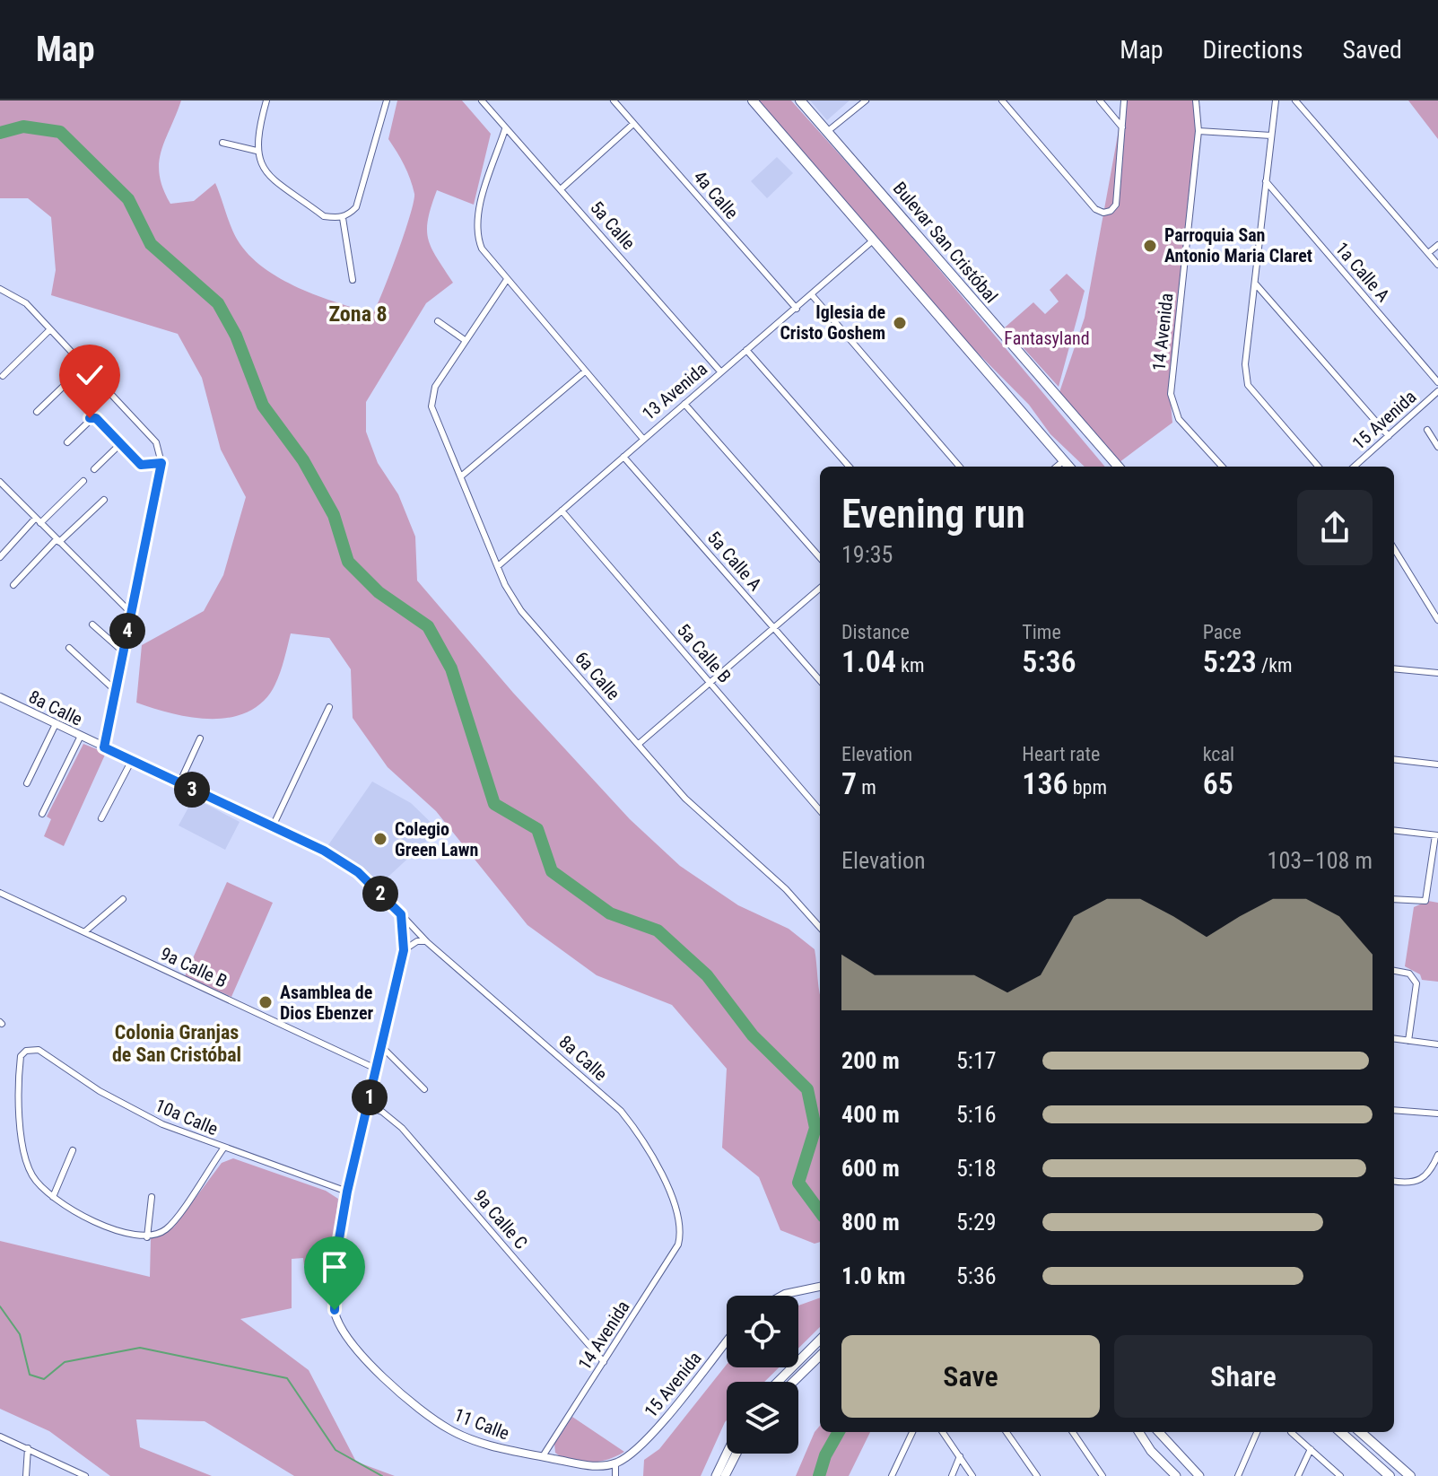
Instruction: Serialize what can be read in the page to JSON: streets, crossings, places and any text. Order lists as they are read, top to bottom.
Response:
{
  "streets": {
    "main road": ["Bulevar San Cristóbal"],
    "street": [
      "4a Calle",
      "5a Calle",
      "1a Calle A",
      "14 Avenida",
      "13 Avenida",
      "15 Avenida",
      "5a Calle A",
      "5a Calle B",
      "6a Calle",
      "8a Calle",
      "9a Calle B",
      "10a Calle",
      "9a Calle C",
      "11 Calle"
    ]
  },
  "crossings": [
    ["4a Calle", "13 Avenida"],
    ["5a Calle", "13 Avenida"],
    ["14 Avenida", "8a Calle"],
    ["14 Avenida", "9a Calle C"],
    ["14 Avenida", "11 Calle"],
    ["13 Avenida", "5a Calle A"],
    ["13 Avenida", "5a Calle B"],
    ["13 Avenida", "6a Calle"],
    ["15 Avenida", "11 Calle"],
    ["10a Calle", "11 Calle"]
  ],
  "districts": ["Zona 8", "Colonia Granjas de San Cristóbal"],
  "parks": ["Fantasyland"],
  "places": [
    "Parroquia San Antonio Maria Claret",
    "Iglesia de Cristo Goshem",
    "Colegio Green Lawn",
    "Asamblea de Dios Ebenzer"
  ],
  "page": {
    "header": "Map",
    "nav": ["Map", "Directions", "Saved"],
    "heading": ["Evening run", "19:35"],
    "stats": [
      ["Distance", "1.04 km"],
      ["Time", "5:36"],
      ["Pace", "5:23 /km"],
      ["Elevation", "7 m"],
      ["Heart rate", "136 bpm"],
      ["kcal", "65"]
    ],
    "pins": [
      "4",
      "3",
      "2",
      "1"
    ],
    "chart": ["Elevation", "103–108 m"],
    "list": [
      {
        "name": "200 m",
        "note": "5:17"
      },
      {
        "name": "400 m",
        "note": "5:16"
      },
      {
        "name": "600 m",
        "note": "5:18"
      },
      {
        "name": "800 m",
        "note": "5:29"
      },
      {
        "name": "1.0 km",
        "note": "5:36"
      }
    ],
    "buttons": ["Save", "Share"]
  }
}
